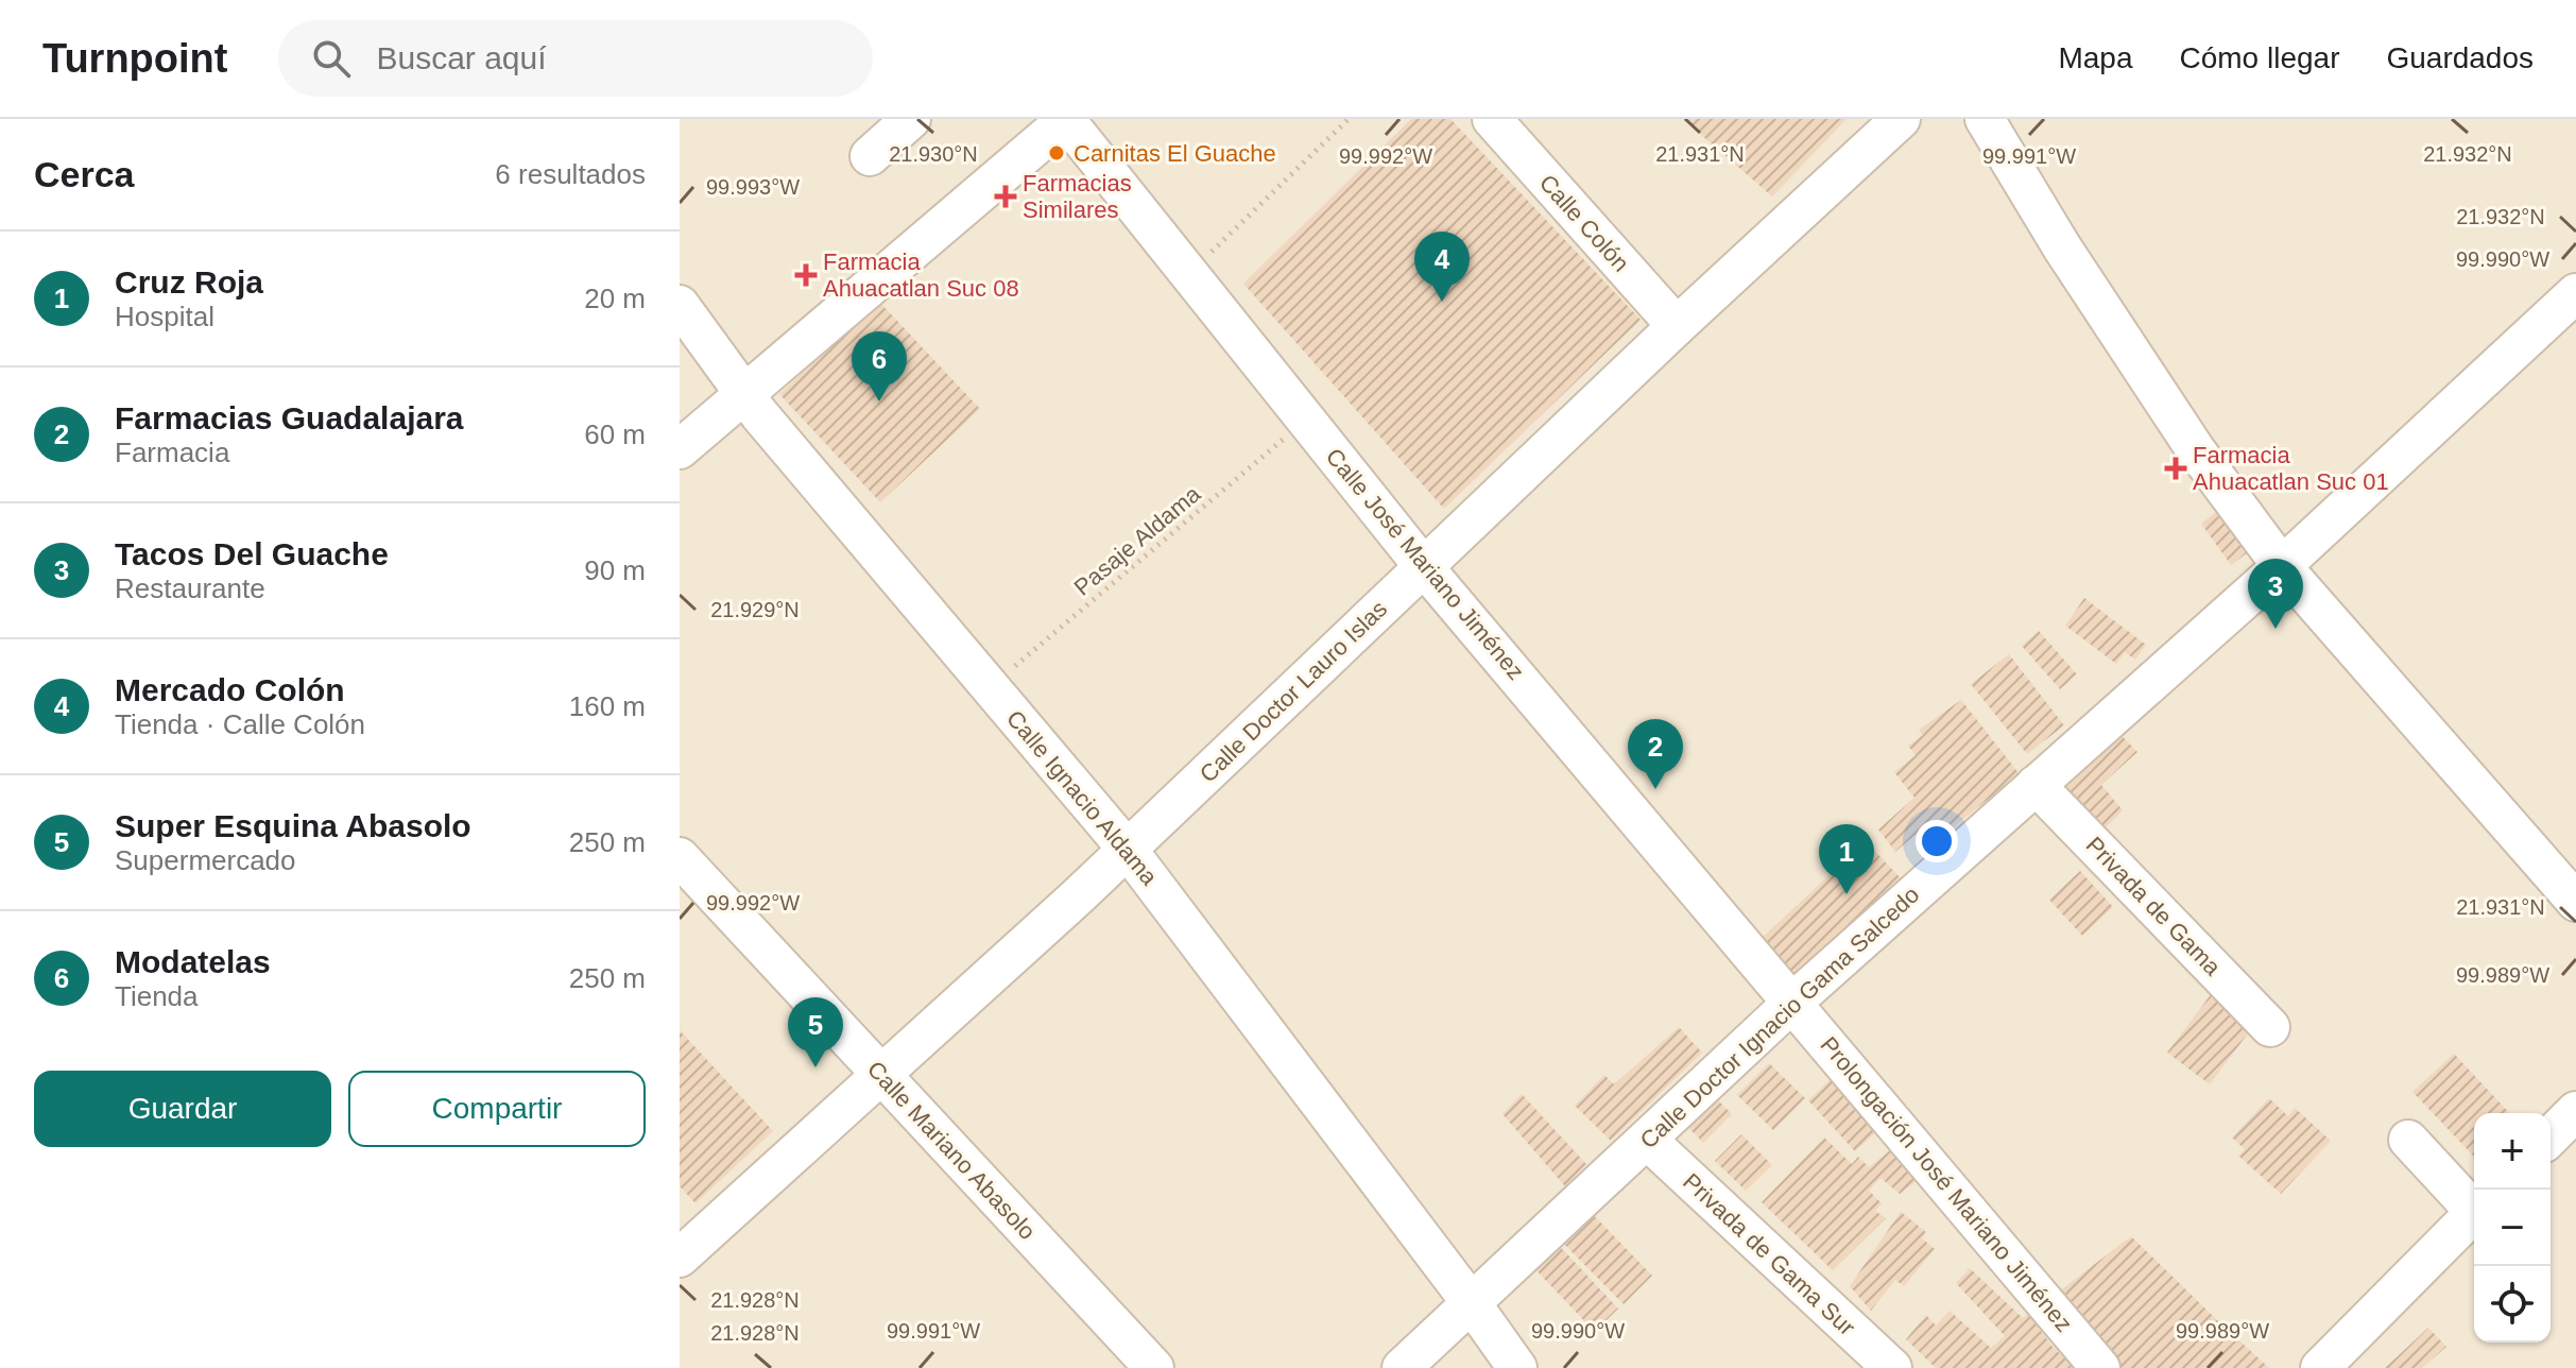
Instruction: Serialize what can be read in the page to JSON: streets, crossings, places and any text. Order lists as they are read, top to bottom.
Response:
{
  "streets": {
    "street": [
      "Calle Colón",
      "Calle José Mariano Jiménez",
      "Calle Doctor Lauro Islas",
      "Calle Ignacio Aldama",
      "Privada de Gama",
      "Calle Doctor Ignacio Gama Salcedo",
      "Calle Mariano Abasolo",
      "Prolongación José Mariano Jiménez",
      "Privada de Gama Sur"
    ],
    "path": ["Pasaje Aldama"]
  },
  "crossings": [
    ["Calle Colón", "Calle Doctor Lauro Islas"],
    ["Pasaje Aldama", "Calle José Mariano Jiménez"],
    ["Pasaje Aldama", "Calle Ignacio Aldama"],
    ["Calle José Mariano Jiménez", "Calle Doctor Lauro Islas"],
    ["Calle José Mariano Jiménez", "Calle Doctor Ignacio Gama Salcedo"],
    ["Calle José Mariano Jiménez", "Prolongación José Mariano Jiménez"],
    ["Calle Doctor Lauro Islas", "Calle Ignacio Aldama"],
    ["Calle Doctor Lauro Islas", "Calle Mariano Abasolo"],
    ["Calle Ignacio Aldama", "Calle Doctor Ignacio Gama Salcedo"],
    ["Privada de Gama", "Calle Doctor Ignacio Gama Salcedo"],
    ["Calle Doctor Ignacio Gama Salcedo", "Prolongación José Mariano Jiménez"],
    ["Calle Doctor Ignacio Gama Salcedo", "Privada de Gama Sur"]
  ],
  "places": {
    "other": ["Carnitas El Guache"],
    "health": ["Farmacias Similares", "Farmacia Ahuacatlan Suc 08", "Farmacia Ahuacatlan Suc 01"]
  },
  "page": {
    "header": "Turnpoint",
    "search": "Buscar aquí",
    "nav": ["Mapa", "Cómo llegar", "Guardados"],
    "heading": ["Cerca", "6 resultados"],
    "list": [
      {
        "mark": "1",
        "name": "Cruz Roja",
        "note": "Hospital",
        "value": "20 m"
      },
      {
        "mark": "2",
        "name": "Farmacias Guadalajara",
        "note": "Farmacia",
        "value": "60 m"
      },
      {
        "mark": "3",
        "name": "Tacos Del Guache",
        "note": "Restaurante",
        "value": "90 m"
      },
      {
        "mark": "4",
        "name": "Mercado Colón",
        "note": "Tienda · Calle Colón",
        "value": "160 m"
      },
      {
        "mark": "5",
        "name": "Super Esquina Abasolo",
        "note": "Supermercado",
        "value": "250 m"
      },
      {
        "mark": "6",
        "name": "Modatelas",
        "note": "Tienda",
        "value": "250 m"
      }
    ],
    "pins": [
      "4",
      "6",
      "3",
      "2",
      "1",
      "5"
    ],
    "buttons": ["Guardar", "Compartir"],
    "map_buttons": ["+", "−"]
  },
  "coordinates": [
    "21.932°N",
    "21.930°N",
    "21.931°N",
    "99.992°W",
    "99.991°W",
    "99.993°W",
    "99.990°W",
    "21.929°N",
    "99.989°W",
    "21.928°N"
  ]
}
